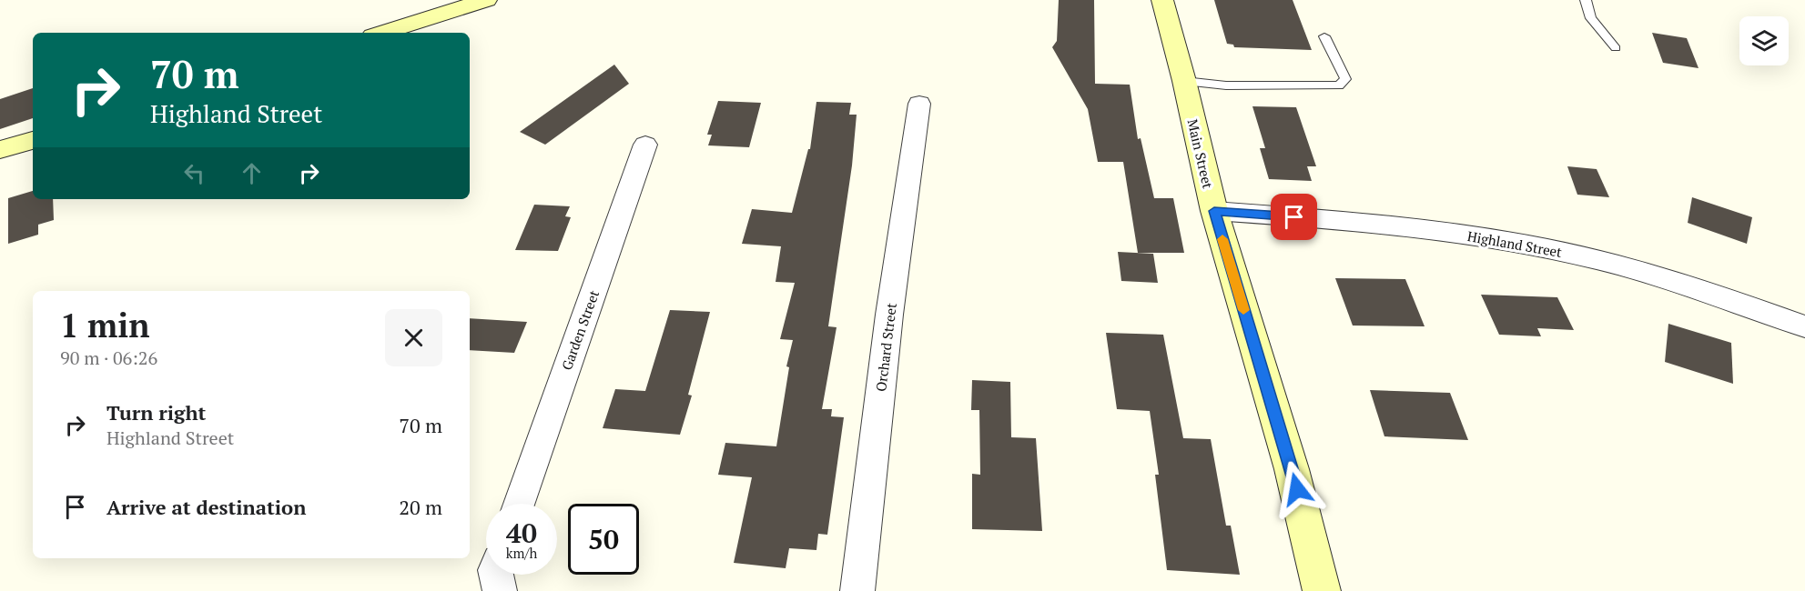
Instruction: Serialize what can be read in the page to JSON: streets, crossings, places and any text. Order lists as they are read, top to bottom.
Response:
{
  "streets": {
    "main road": ["Main Street"],
    "street": ["Highland Street", "Garden Street", "Orchard Street"]
  },
  "crossings": [
    ["Main Street", "Highland Street"]
  ],
  "page": {
    "turn": ["70 m", "Highland Street"],
    "heading": ["1 min", "90 m · 06:26"],
    "list": [
      {
        "name": "Turn right",
        "note": "Highland Street",
        "value": "70 m"
      },
      {
        "name": "Arrive at destination",
        "value": "20 m"
      }
    ],
    "speed": "40 km/h",
    "limit": "50"
  }
}
